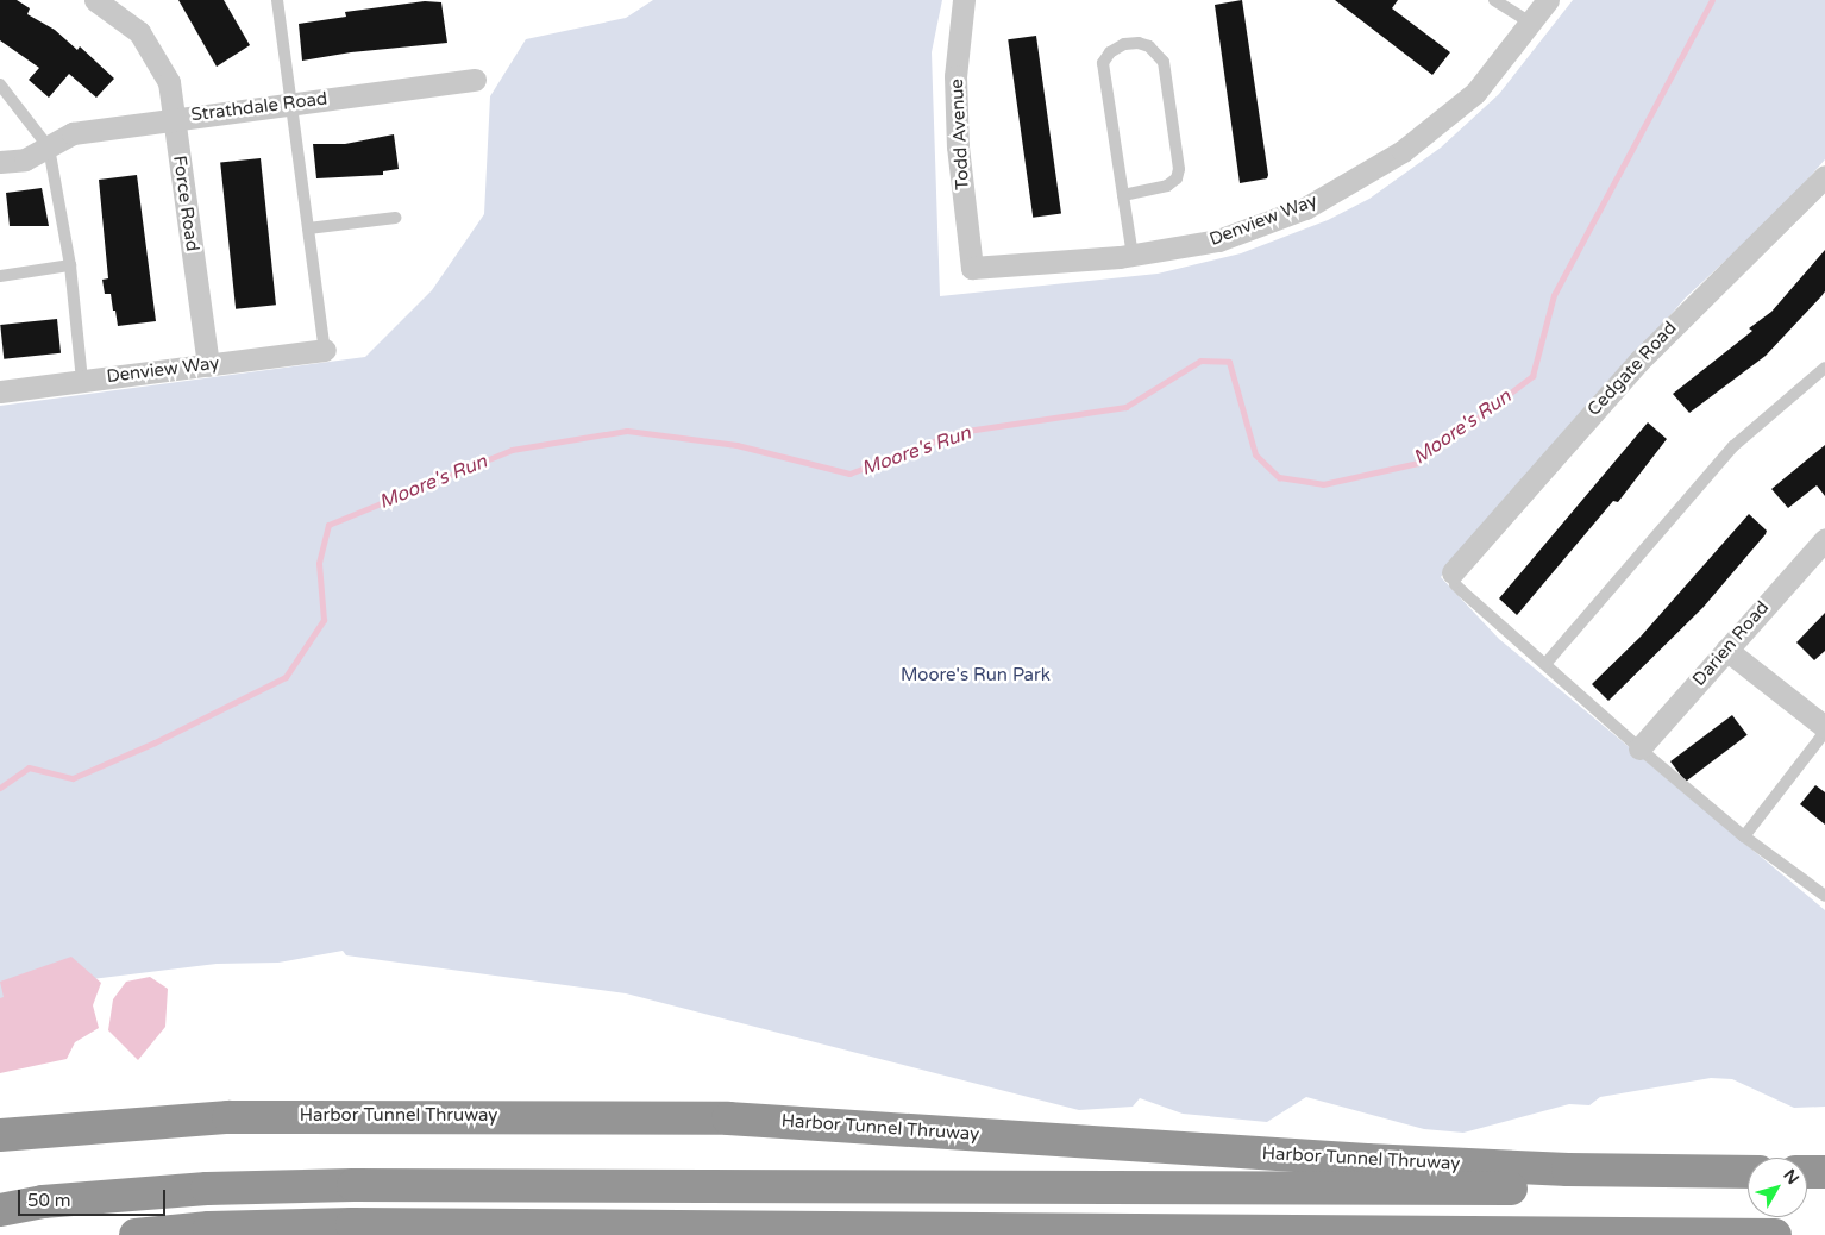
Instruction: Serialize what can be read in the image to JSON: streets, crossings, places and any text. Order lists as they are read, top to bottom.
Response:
{
  "streets": {
    "highway": ["Harbor Tunnel Thruway"],
    "street": [
      "Strathdale Road",
      "Todd Avenue",
      "Force Road",
      "Denview Way",
      "Cedgate Road",
      "Darien Road"
    ]
  },
  "crossings": [
    ["Strathdale Road", "Force Road"],
    ["Todd Avenue", "Denview Way"],
    ["Force Road", "Denview Way"]
  ],
  "water": ["Moore's Run"],
  "parks": ["Moore's Run Park"],
  "scale_bar": "50 m",
  "north": "top right"
}
